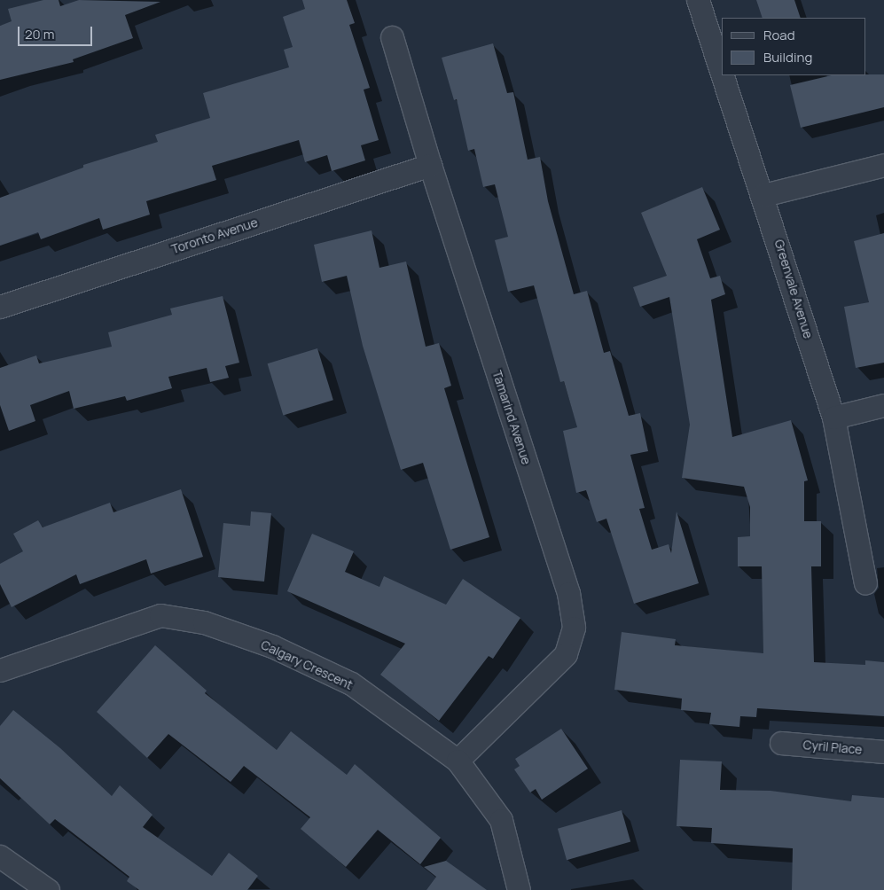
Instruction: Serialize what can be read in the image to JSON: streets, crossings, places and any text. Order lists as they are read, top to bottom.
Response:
{
  "streets": {
    "street": [
      "Toronto Avenue",
      "Greenvale Avenue",
      "Tamarind Avenue",
      "Calgary Crescent",
      "Cyril Place"
    ]
  },
  "crossings": [
    ["Toronto Avenue", "Tamarind Avenue"],
    ["Tamarind Avenue", "Calgary Crescent"]
  ],
  "legend": ["Road", "Building"],
  "scale_bar": "20 m"
}
